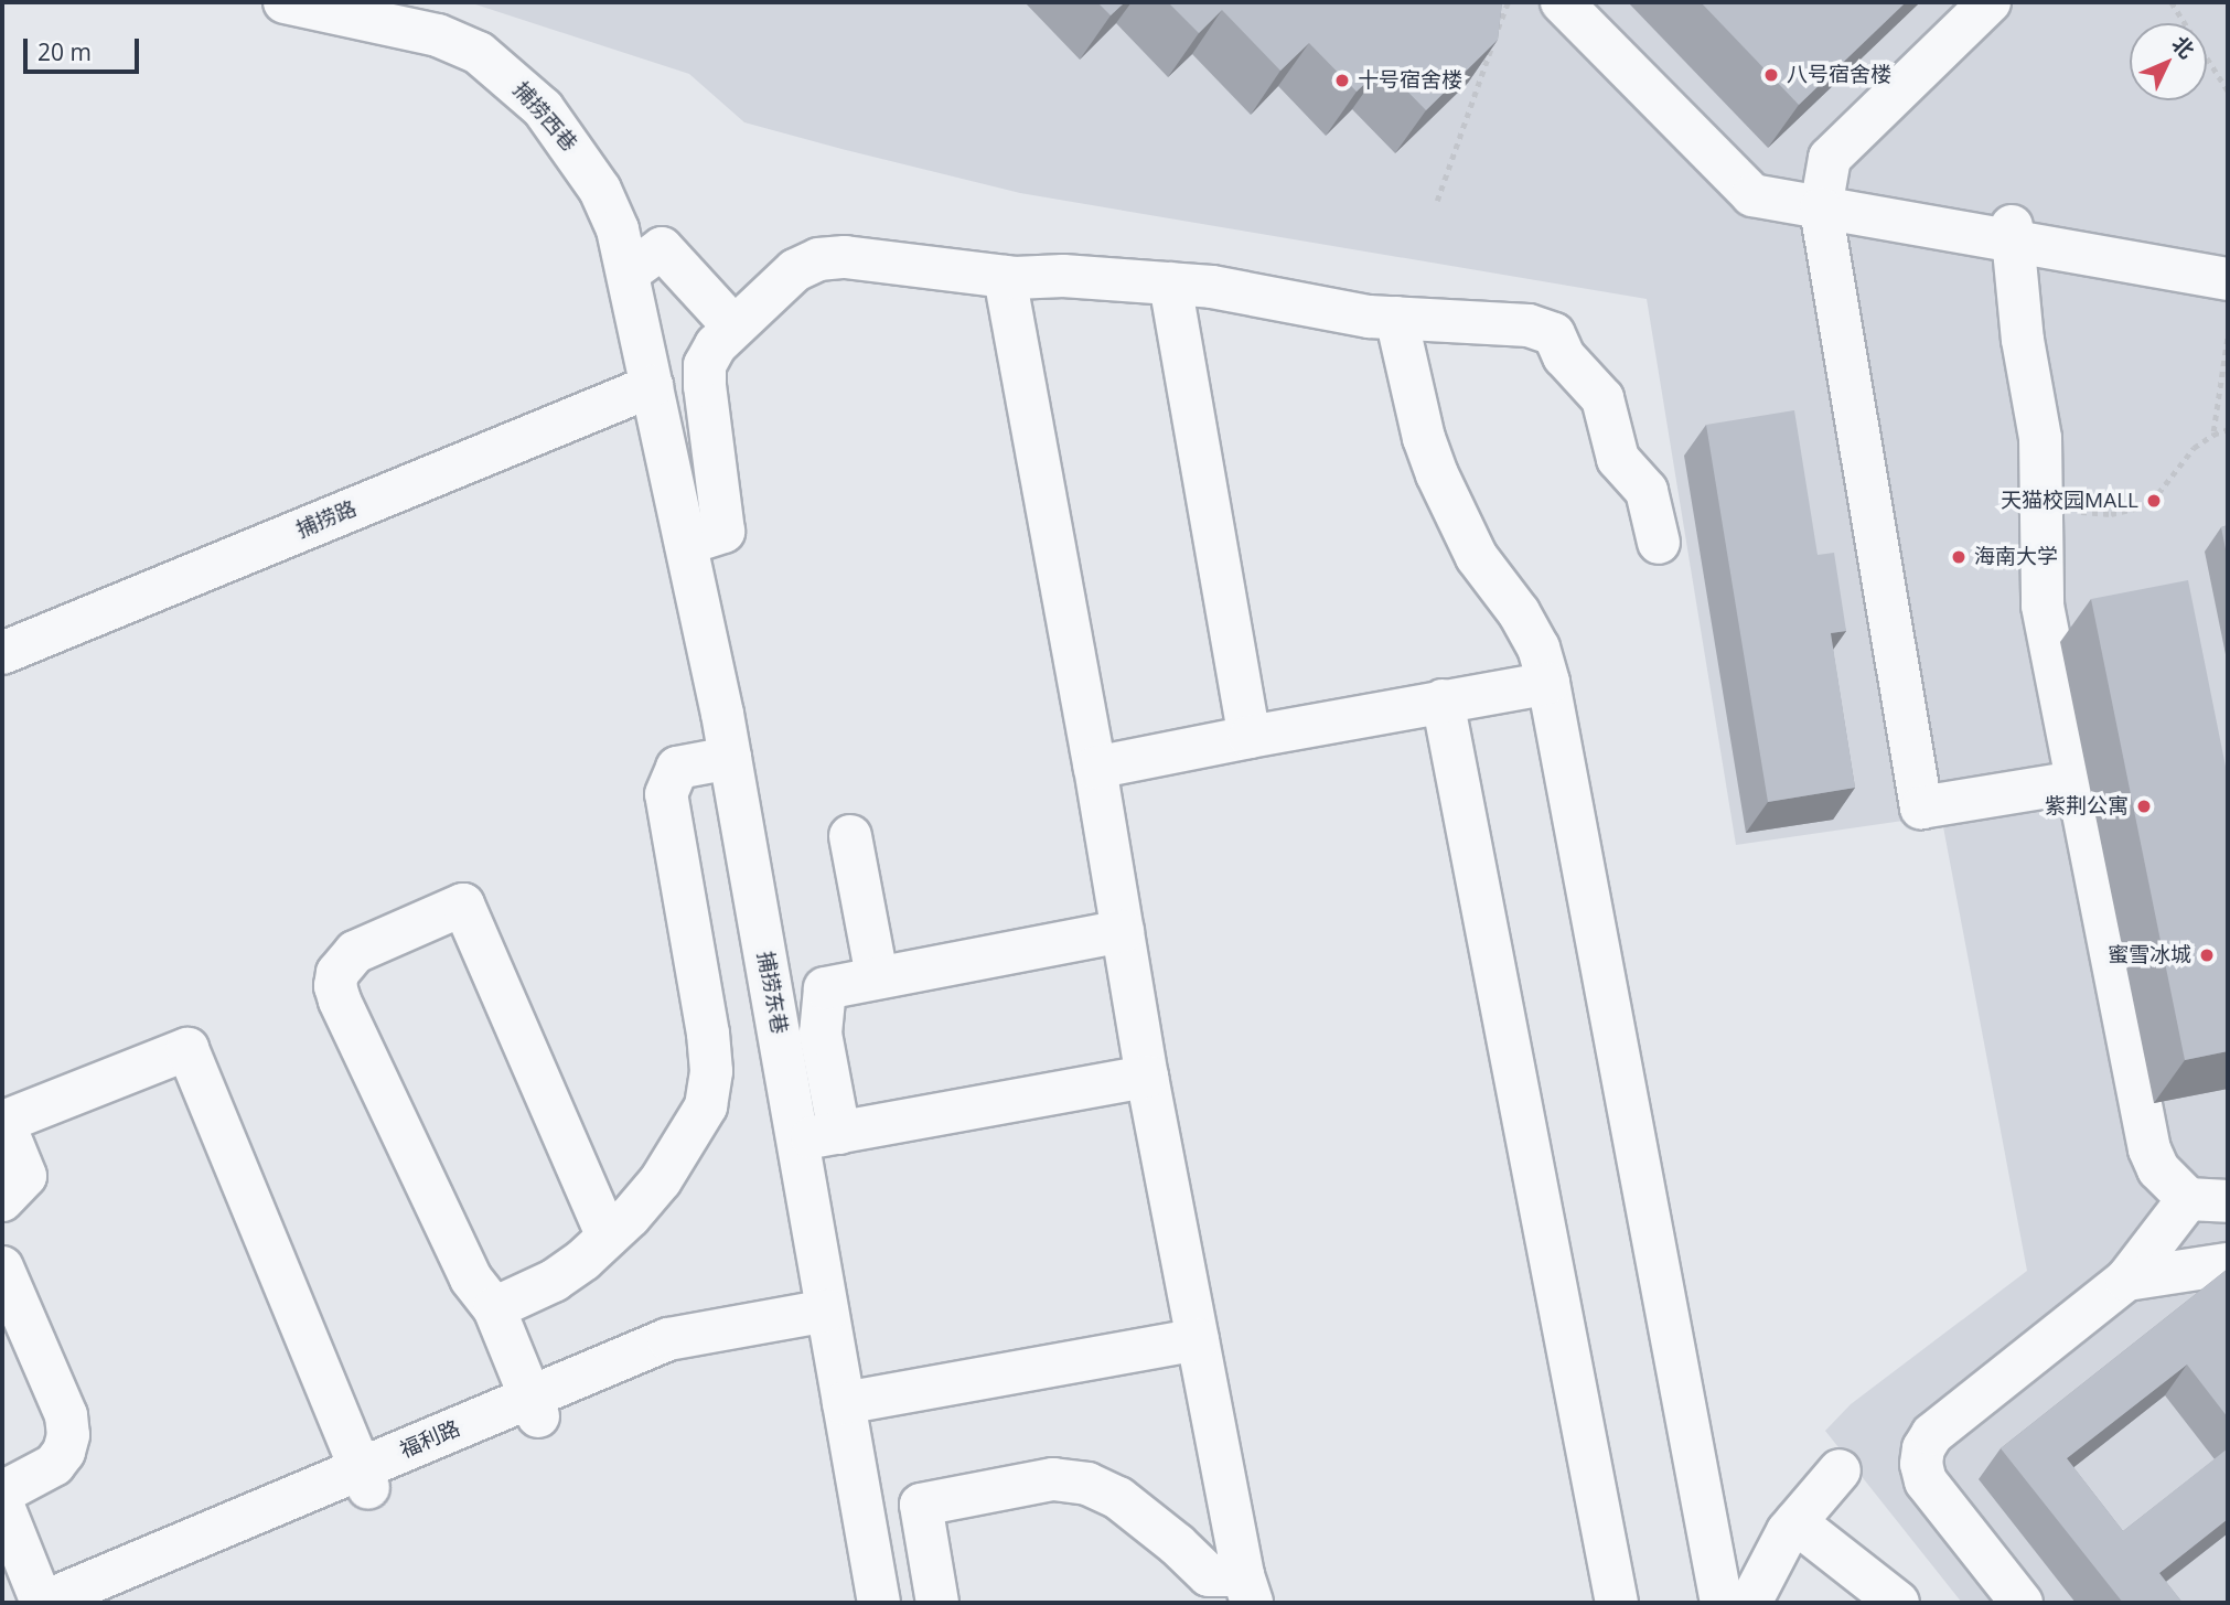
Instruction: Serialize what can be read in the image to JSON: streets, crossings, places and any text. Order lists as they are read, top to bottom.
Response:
{
  "streets": {
    "street": [
      "捕捞西巷",
      "捕捞路",
      "捕捞东巷",
      "福利路"
    ]
  },
  "crossings": [
    ["捕捞西巷", "捕捞路"],
    ["捕捞西巷", "捕捞东巷"],
    ["捕捞路", "捕捞东巷"],
    ["捕捞东巷", "福利路"]
  ],
  "places": [
    "八号宿舍楼",
    "十号宿舍楼",
    "天猫校园MALL",
    "海南大学",
    "紫荆公寓",
    "蜜雪冰城"
  ],
  "scale_bar": "20 m",
  "north": "top right"
}
